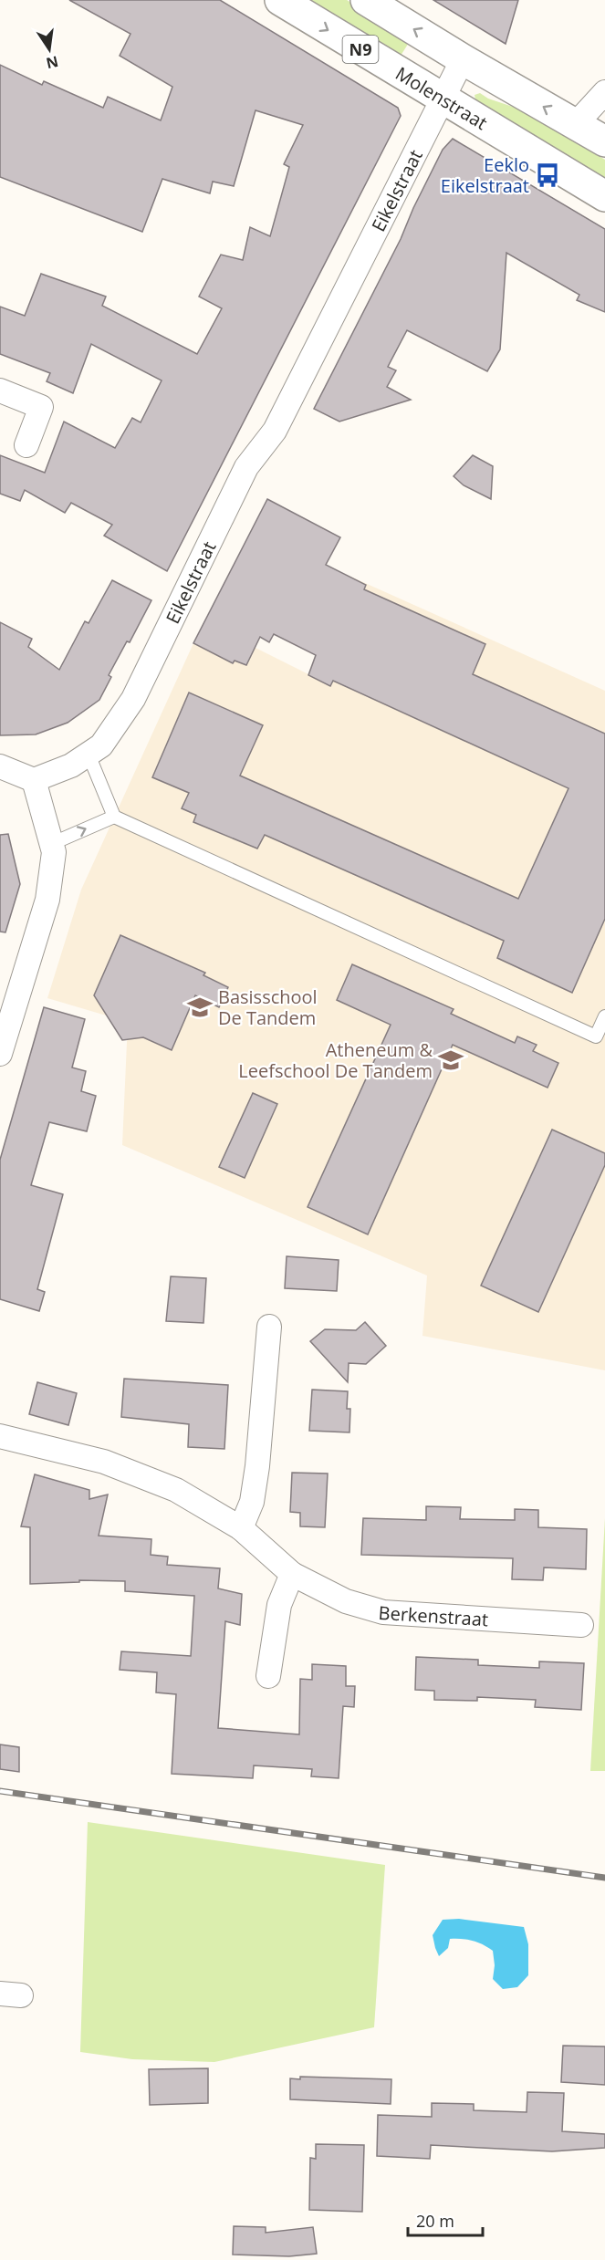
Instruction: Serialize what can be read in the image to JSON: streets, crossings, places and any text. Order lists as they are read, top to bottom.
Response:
{
  "streets": {
    "main road": ["N9", "Molenstraat"],
    "street": ["Eikelstraat", "Berkenstraat"]
  },
  "crossings": [
    ["N9", "Eikelstraat"],
    ["Molenstraat", "Eikelstraat"]
  ],
  "places": {
    "bus stop": ["Eeklo Eikelstraat"],
    "school or university": ["Basisschool De Tandem", "Atheneum & Leefschool De Tandem"]
  },
  "scale_bar": "20 m",
  "north": "bottom"
}
